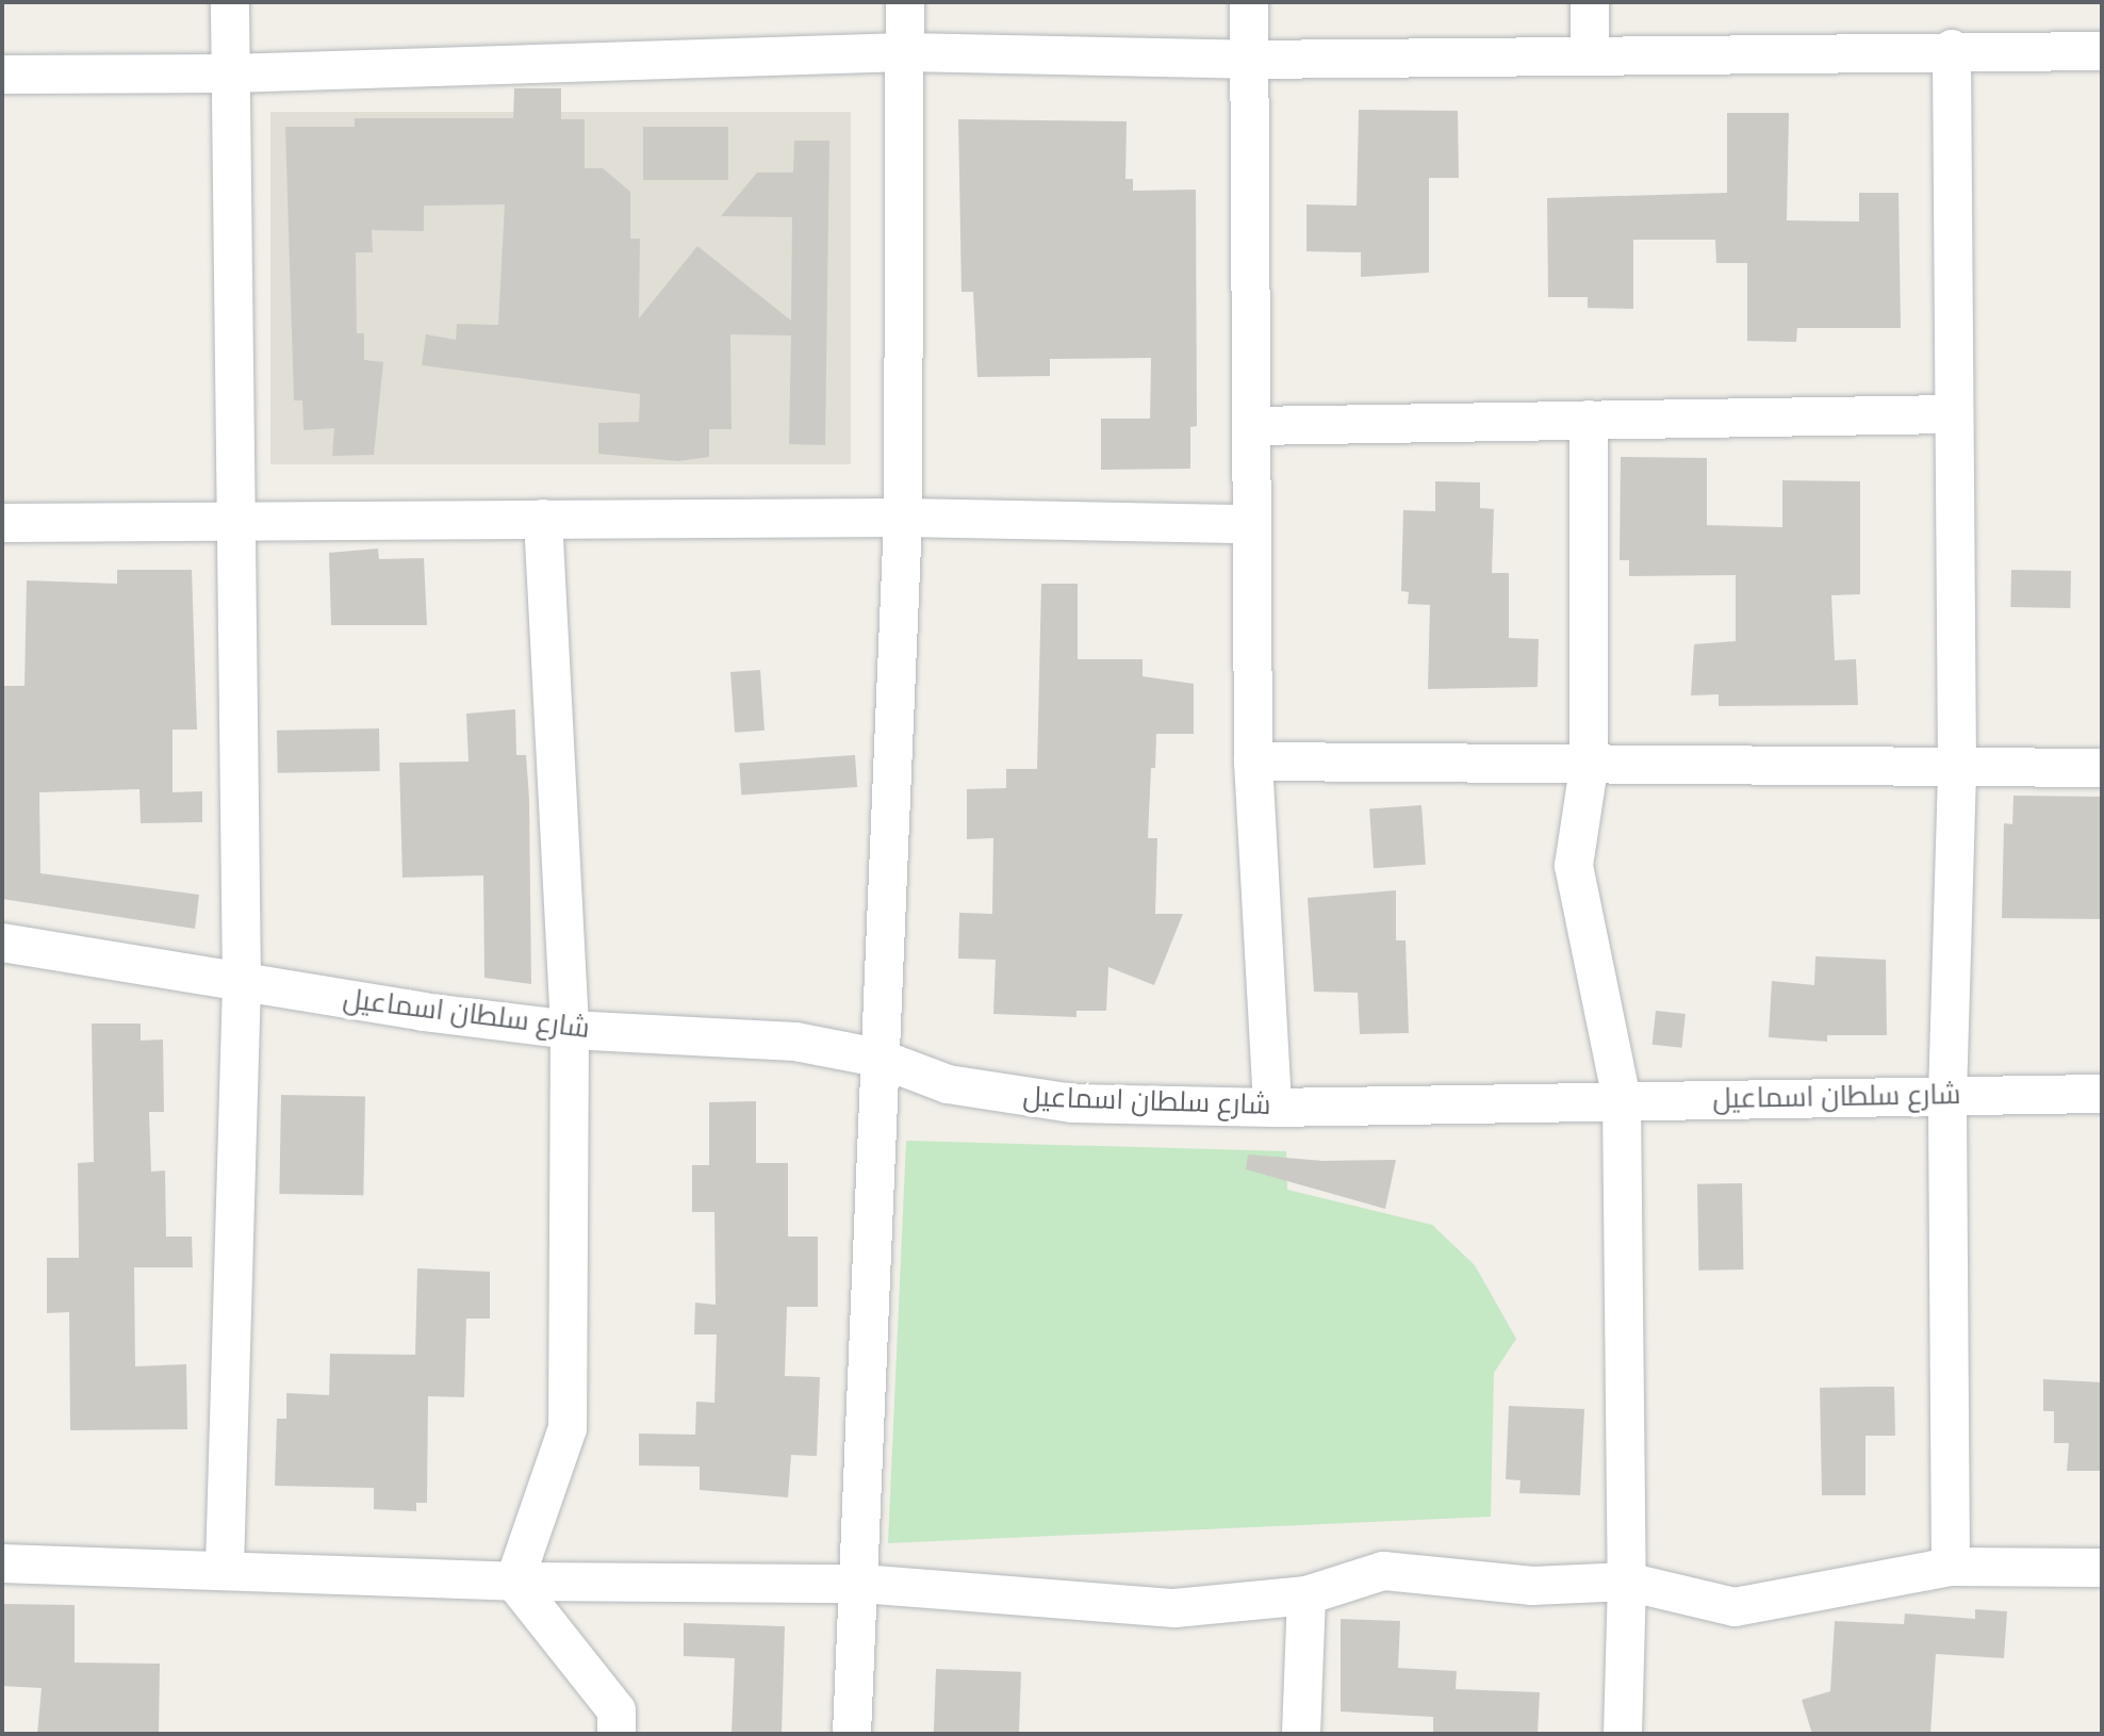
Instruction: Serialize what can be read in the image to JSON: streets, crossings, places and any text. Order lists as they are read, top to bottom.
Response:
{
  "streets": {
    "street": ["شارع سلطان اسماعيل"]
  }
}
